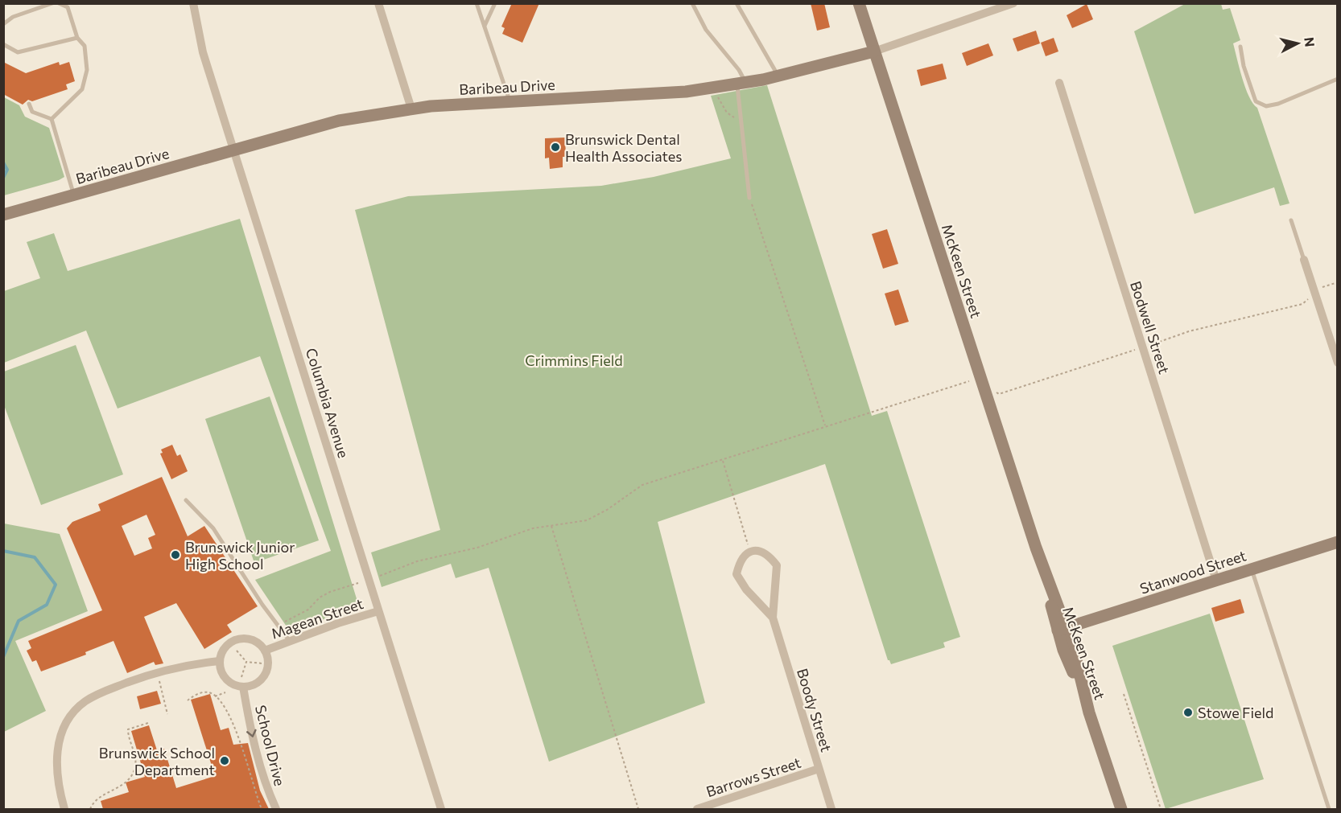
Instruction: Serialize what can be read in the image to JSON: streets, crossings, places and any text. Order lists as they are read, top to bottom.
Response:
{
  "streets": {
    "street": [
      "Baribeau Drive",
      "McKeen Street",
      "Bodwell Street",
      "Columbia Avenue",
      "Stanwood Street",
      "Magean Street",
      "Boody Street",
      "School Drive",
      "Barrows Street"
    ]
  },
  "crossings": [
    ["Baribeau Drive", "McKeen Street"],
    ["Baribeau Drive", "Columbia Avenue"],
    ["McKeen Street", "Stanwood Street"],
    ["Bodwell Street", "Stanwood Street"],
    ["Columbia Avenue", "Magean Street"],
    ["Magean Street", "School Drive"],
    ["Boody Street", "Barrows Street"]
  ],
  "one_way": ["School Drive"],
  "parks": ["Crimmins Field"],
  "places": [
    "Brunswick Dental Health Associates",
    "Brunswick Junior High School",
    "Stowe Field",
    "Brunswick School Department"
  ],
  "north": "right"
}
